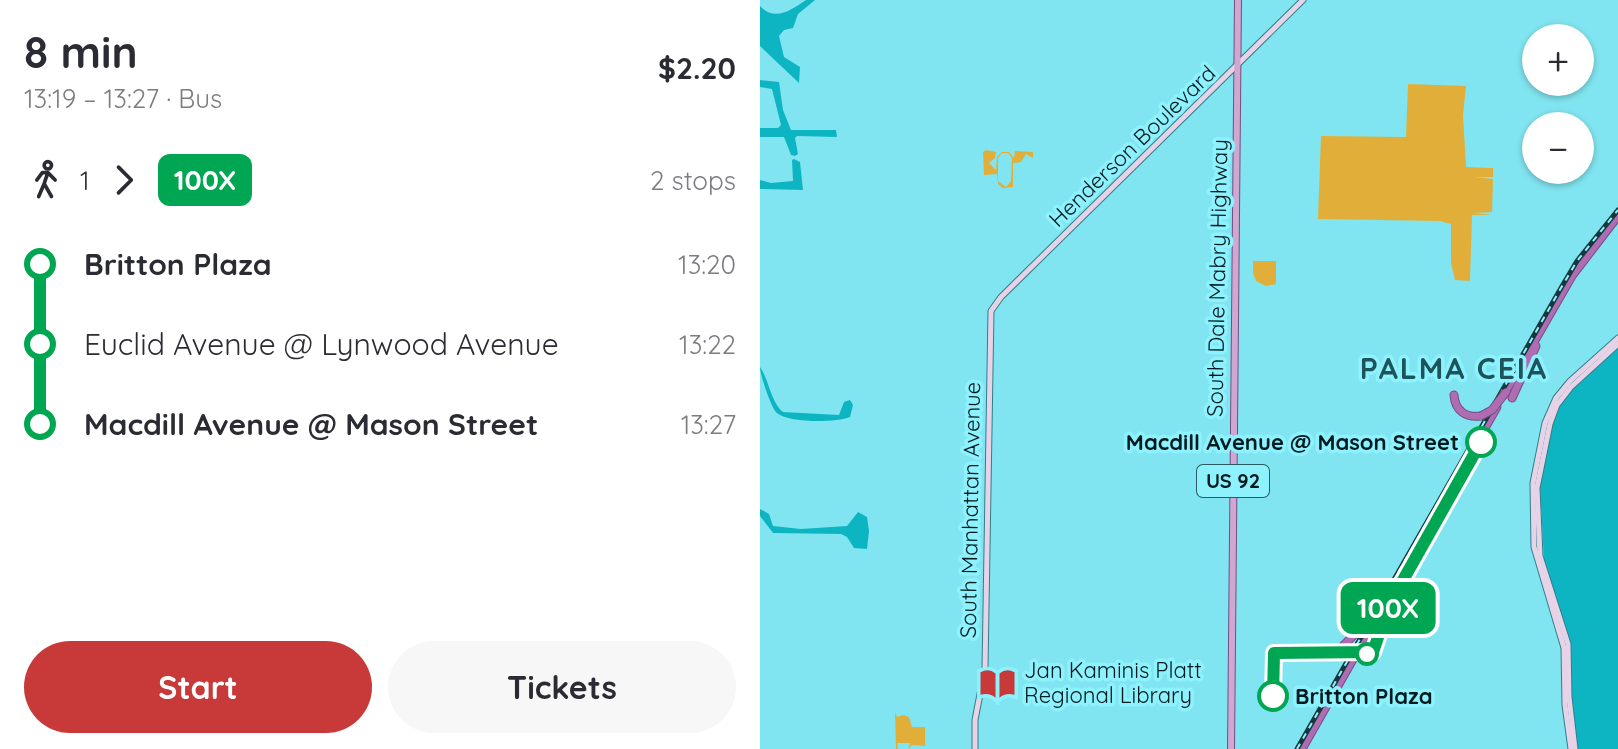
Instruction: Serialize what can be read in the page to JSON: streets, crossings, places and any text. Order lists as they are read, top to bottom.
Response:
{
  "streets": {
    "main road": [
      "Henderson Boulevard",
      "South Dale Mabry Highway",
      "US 92",
      "South Manhattan Avenue"
    ]
  },
  "crossings": [
    ["Henderson Boulevard", "South Dale Mabry Highway"],
    ["Henderson Boulevard", "South Manhattan Avenue"]
  ],
  "districts": ["PALMA CEIA"],
  "places": {
    "other": ["Macdill Avenue @ Mason Street", "Britton Plaza"],
    "library": ["Jan Kaminis Platt Regional Library"]
  },
  "lines": ["bus line 100X"],
  "page": {
    "heading": ["8 min", "13:19 – 13:27 · Bus", "$2.20"],
    "on_map": "100X",
    "map_buttons": ["+", "−"],
    "legs": ["1", "100X", "2 stops"],
    "list": [
      {
        "name": "Britton Plaza",
        "value": "13:20"
      },
      {
        "name": "Euclid Avenue @ Lynwood Avenue",
        "value": "13:22"
      },
      {
        "name": "Macdill Avenue @ Mason Street",
        "value": "13:27"
      }
    ],
    "buttons": ["Start", "Tickets"]
  }
}
